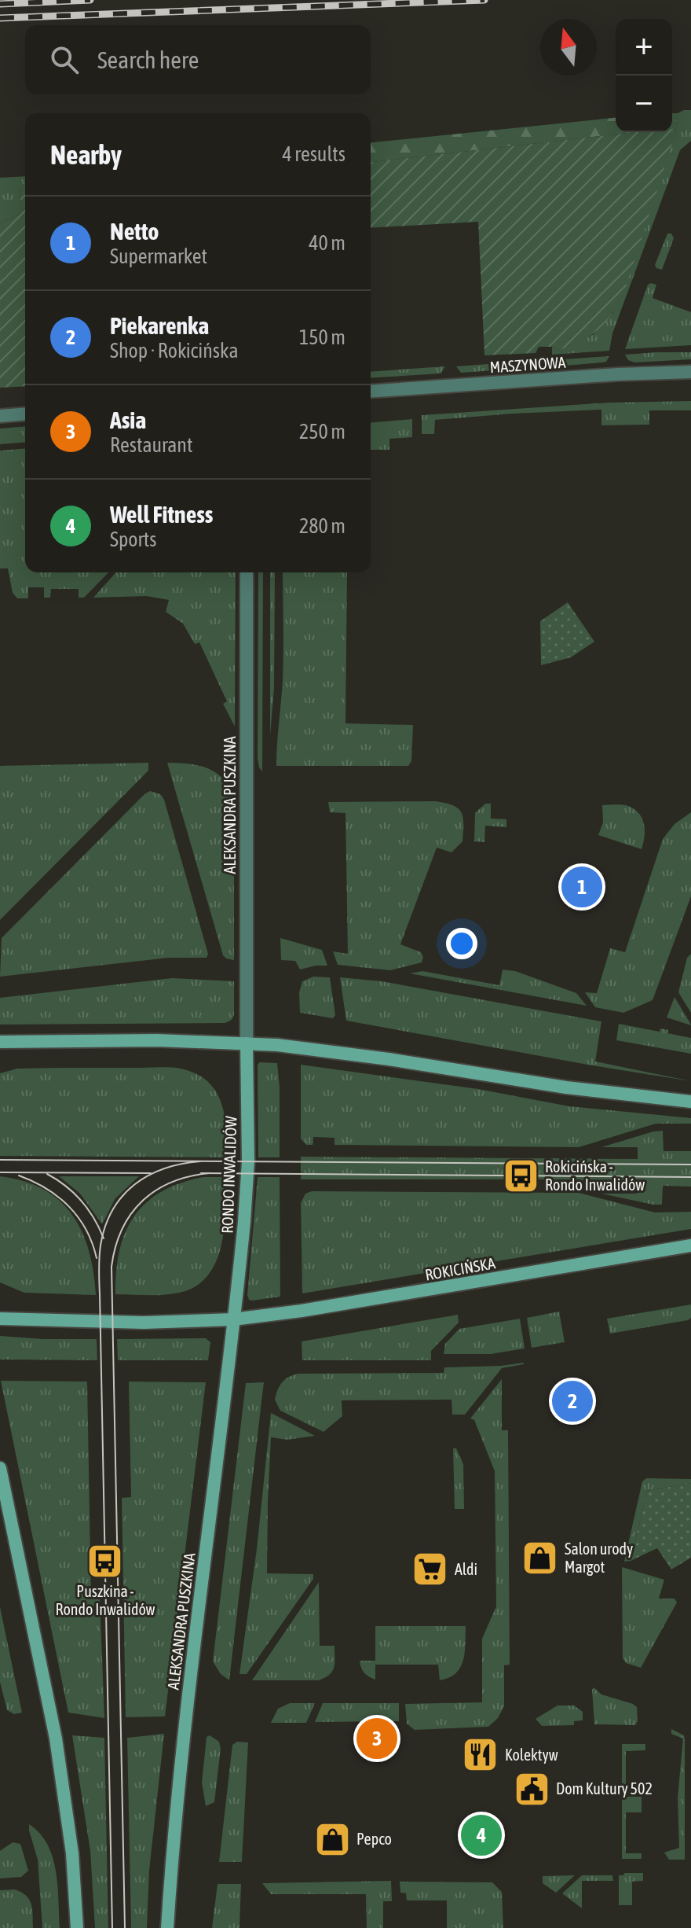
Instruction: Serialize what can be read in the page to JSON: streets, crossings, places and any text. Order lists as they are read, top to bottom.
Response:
{
  "streets": {
    "main road": ["ALEKSANDRA PUSZKINA", "RONDO INWALIDÓW", "ROKICIŃSKA"],
    "street": ["MASZYNOWA"]
  },
  "crossings": [
    ["ALEKSANDRA PUSZKINA", "RONDO INWALIDÓW"],
    ["ALEKSANDRA PUSZKINA", "ROKICIŃSKA"],
    ["RONDO INWALIDÓW", "ROKICIŃSKA"]
  ],
  "places": {
    "bus stop": ["Rokicińska - Rondo Inwalidów", "Puszkina - Rondo Inwalidów"],
    "shop": ["Salon urody Margot", "Pepco"],
    "supermarket": ["Aldi"],
    "restaurant": ["Kolektyw"],
    "public building": ["Dom Kultury 502"]
  },
  "north": "top",
  "page": {
    "map_buttons": ["+", "−"],
    "search": "Search here",
    "heading": ["Nearby", "4 results"],
    "list": [
      {
        "mark": "1",
        "name": "Netto",
        "note": "Supermarket",
        "value": "40 m"
      },
      {
        "mark": "2",
        "name": "Piekarenka",
        "note": "Shop · Rokicińska",
        "value": "150 m"
      },
      {
        "mark": "3",
        "name": "Asia",
        "note": "Restaurant",
        "value": "250 m"
      },
      {
        "mark": "4",
        "name": "Well Fitness",
        "note": "Sports",
        "value": "280 m"
      }
    ],
    "pins": [
      "1",
      "2",
      "3",
      "4"
    ]
  }
}
